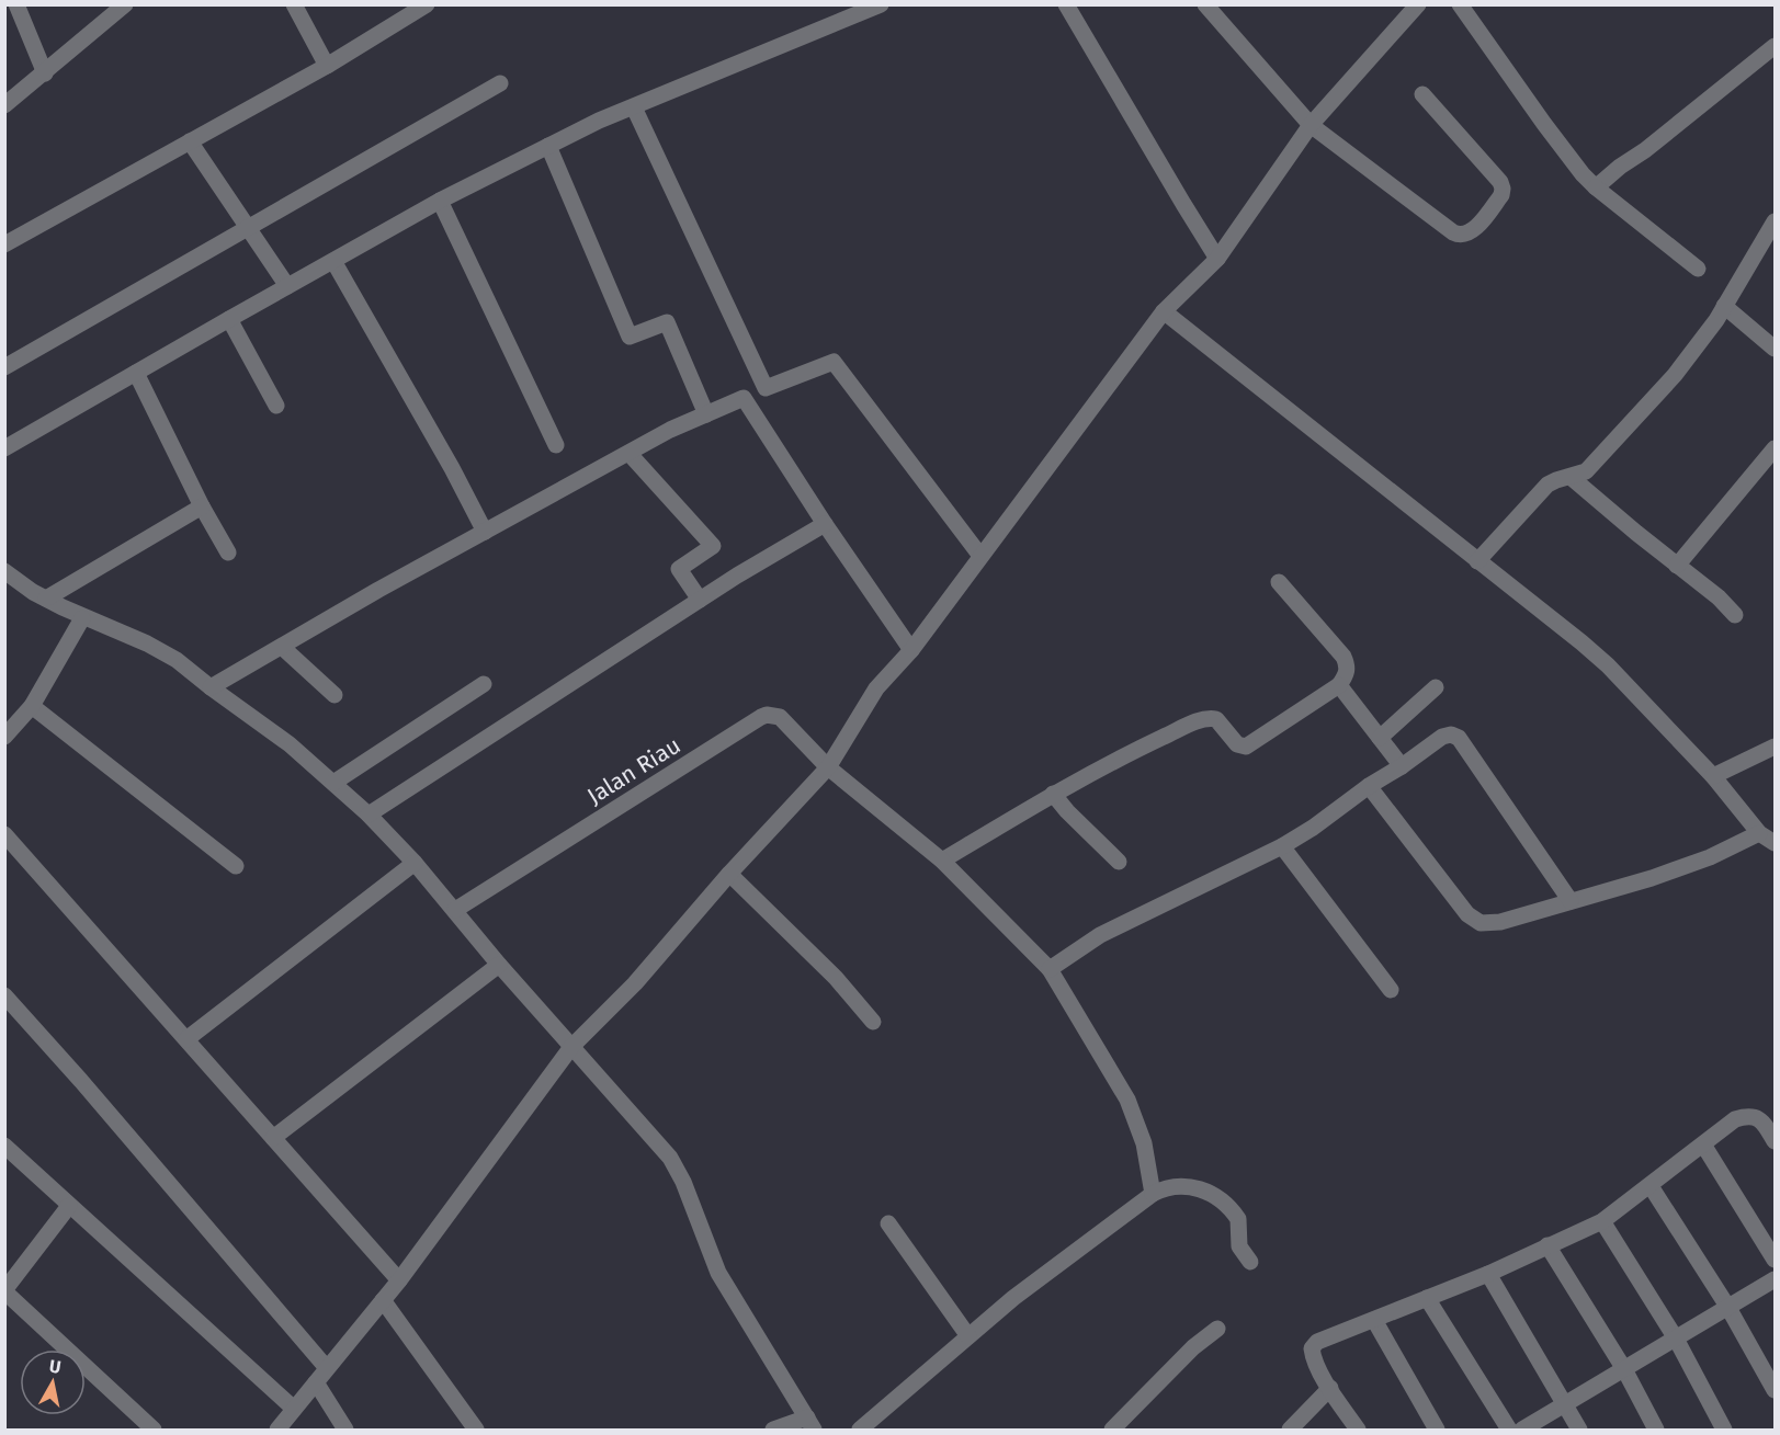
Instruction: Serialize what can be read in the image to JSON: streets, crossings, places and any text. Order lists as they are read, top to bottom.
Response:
{
  "streets": {
    "street": ["Jalan Riau"]
  },
  "north": "top"
}
